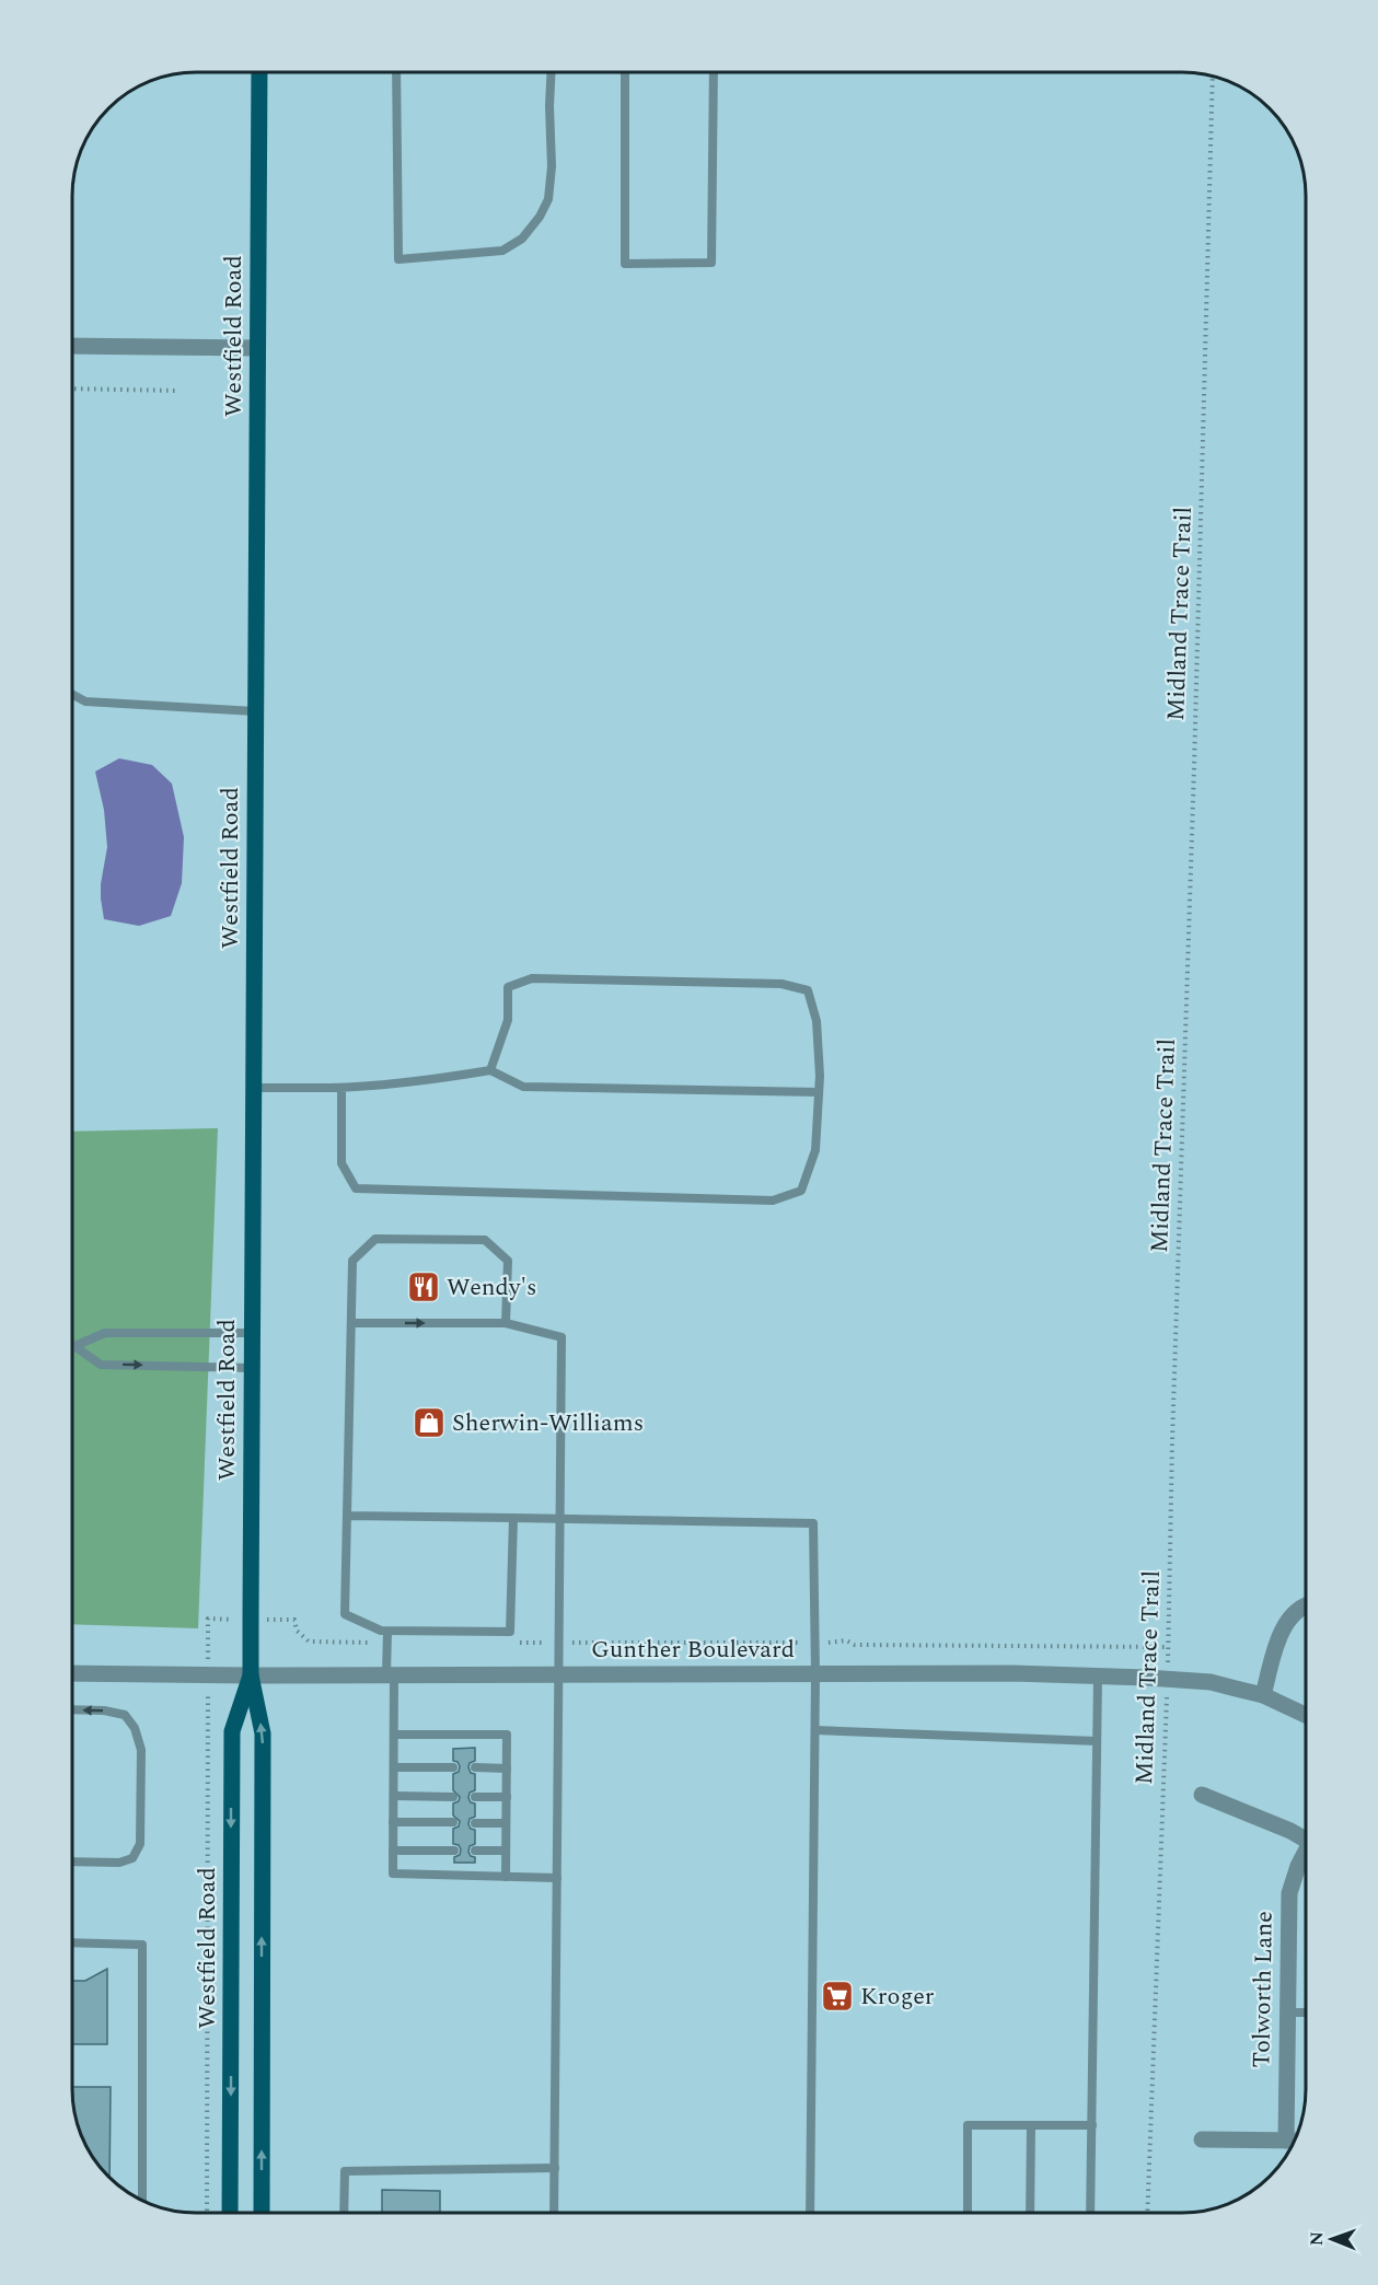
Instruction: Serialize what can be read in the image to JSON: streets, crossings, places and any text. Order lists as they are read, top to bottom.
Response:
{
  "streets": {
    "main road": ["Westfield Road"],
    "street": ["Gunther Boulevard", "Tolworth Lane"],
    "path": ["Midland Trace Trail"]
  },
  "crossings": [
    ["Westfield Road", "Gunther Boulevard"],
    ["Midland Trace Trail", "Gunther Boulevard"]
  ],
  "places": {
    "restaurant": ["Wendy's"],
    "shop": ["Sherwin-Williams"],
    "supermarket": ["Kroger"]
  },
  "north": "left"
}
